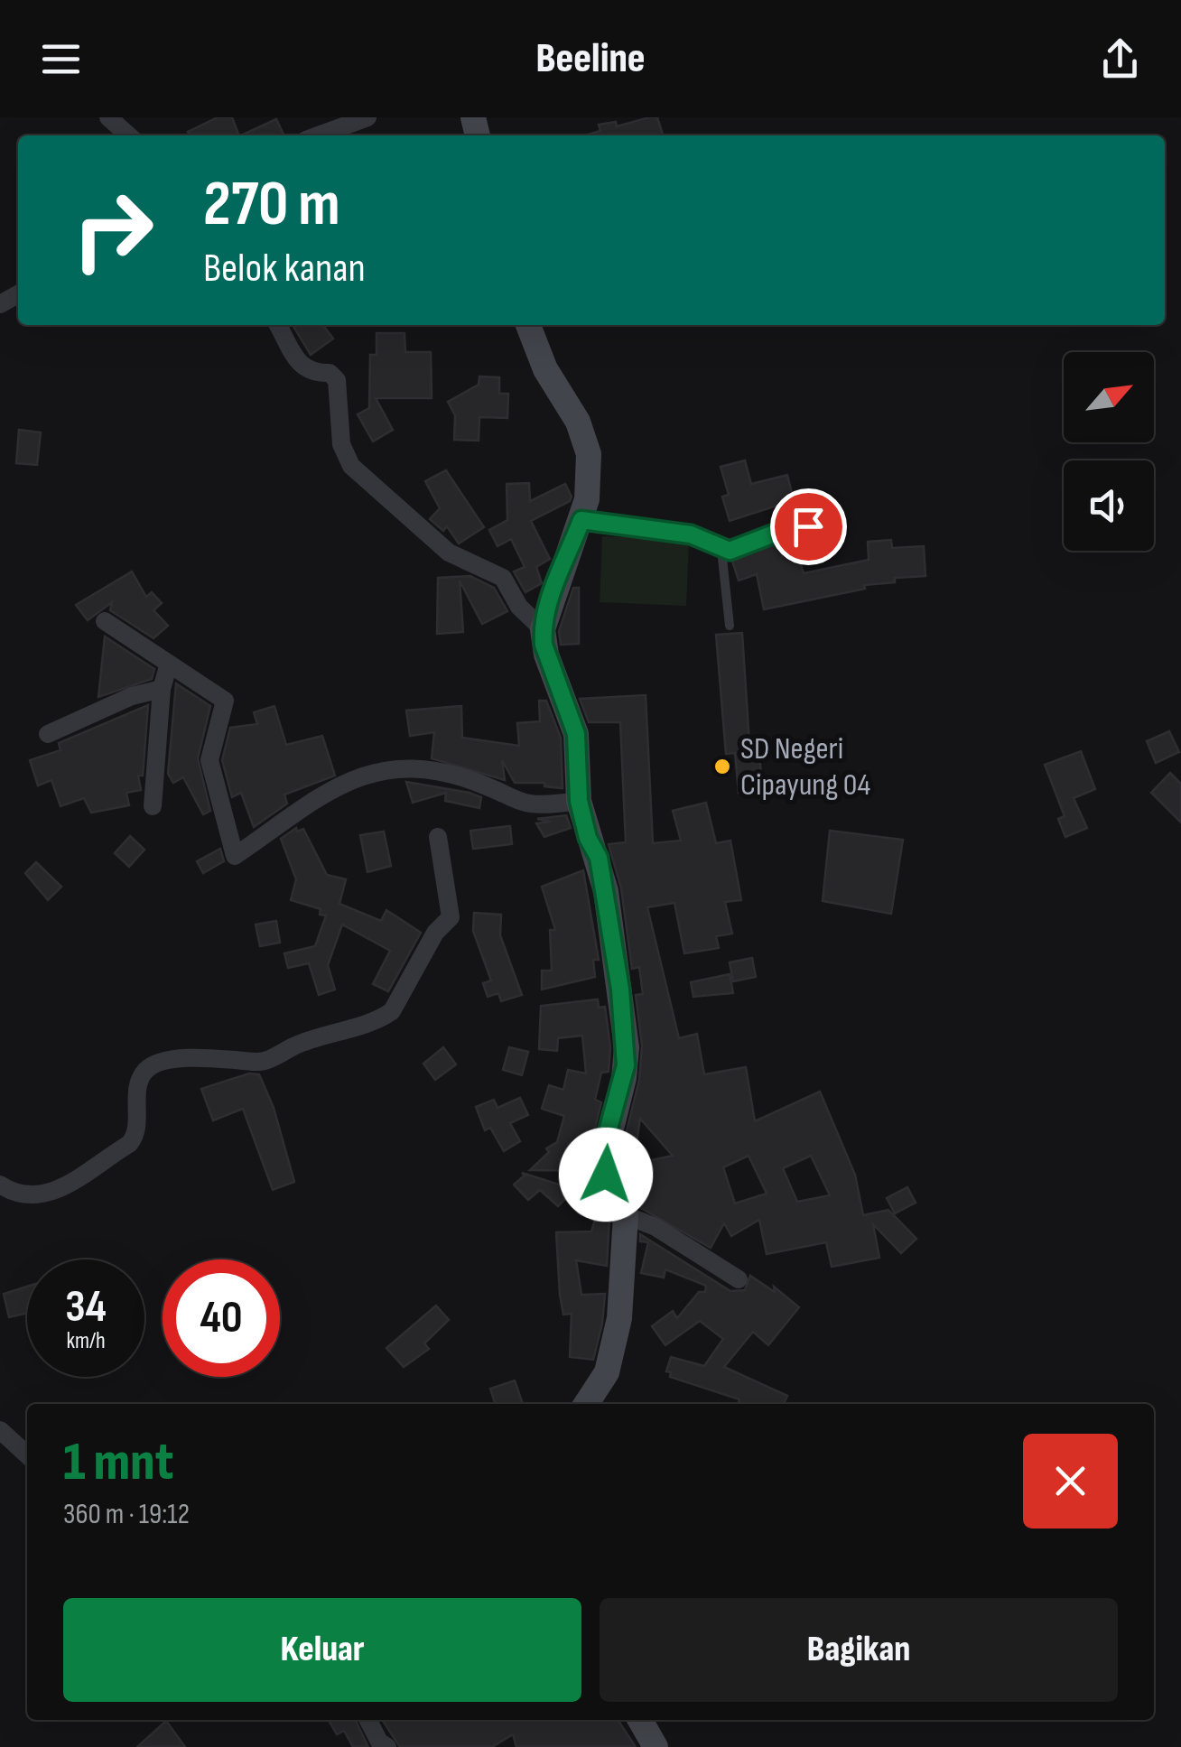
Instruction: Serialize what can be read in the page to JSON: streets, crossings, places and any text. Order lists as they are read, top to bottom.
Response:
{
  "places": ["SD Negeri Cipayung 04"],
  "north": "top right",
  "page": {
    "header": "Beeline",
    "turn": ["270 m", "Belok kanan"],
    "speed": "34 km/h",
    "limit": "40",
    "heading": ["1 mnt", "360 m · 19:12"],
    "buttons": ["Keluar", "Bagikan"]
  }
}
